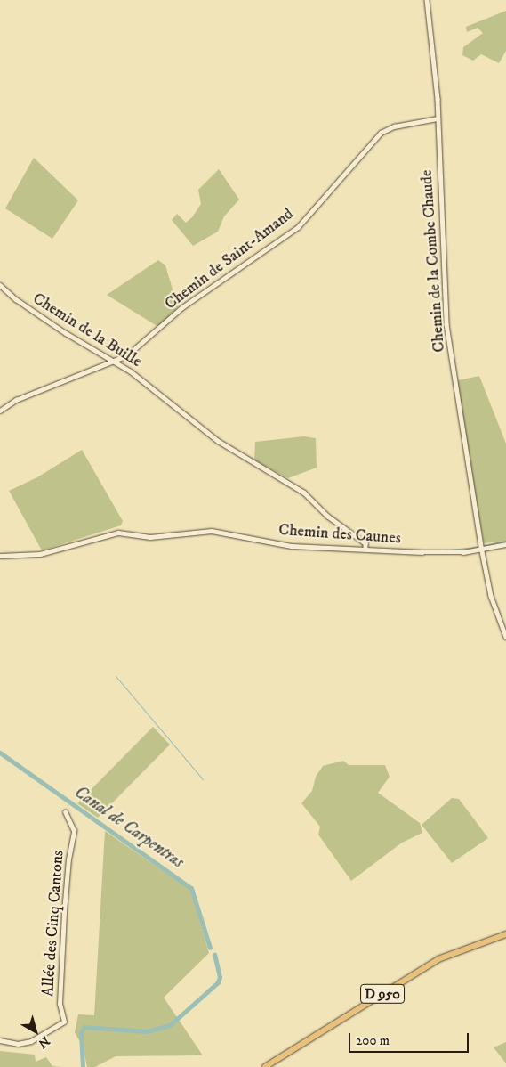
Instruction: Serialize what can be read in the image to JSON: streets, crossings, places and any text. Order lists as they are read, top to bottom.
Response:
{
  "streets": {
    "main road": ["D 950"],
    "street": [
      "Chemin de Saint-Amand",
      "Chemin de la Combe Chaude",
      "Chemin de la Buille",
      "Chemin des Caunes",
      "Allée des Cinq Cantons"
    ]
  },
  "crossings": [
    ["Chemin de Saint-Amand", "Chemin de la Combe Chaude"],
    ["Chemin de Saint-Amand", "Chemin de la Buille"],
    ["Chemin de la Combe Chaude", "Chemin des Caunes"],
    ["Chemin de la Buille", "Chemin des Caunes"]
  ],
  "water": ["Canal de Carpentras"],
  "scale_bar": "200 m",
  "north": "bottom right"
}
